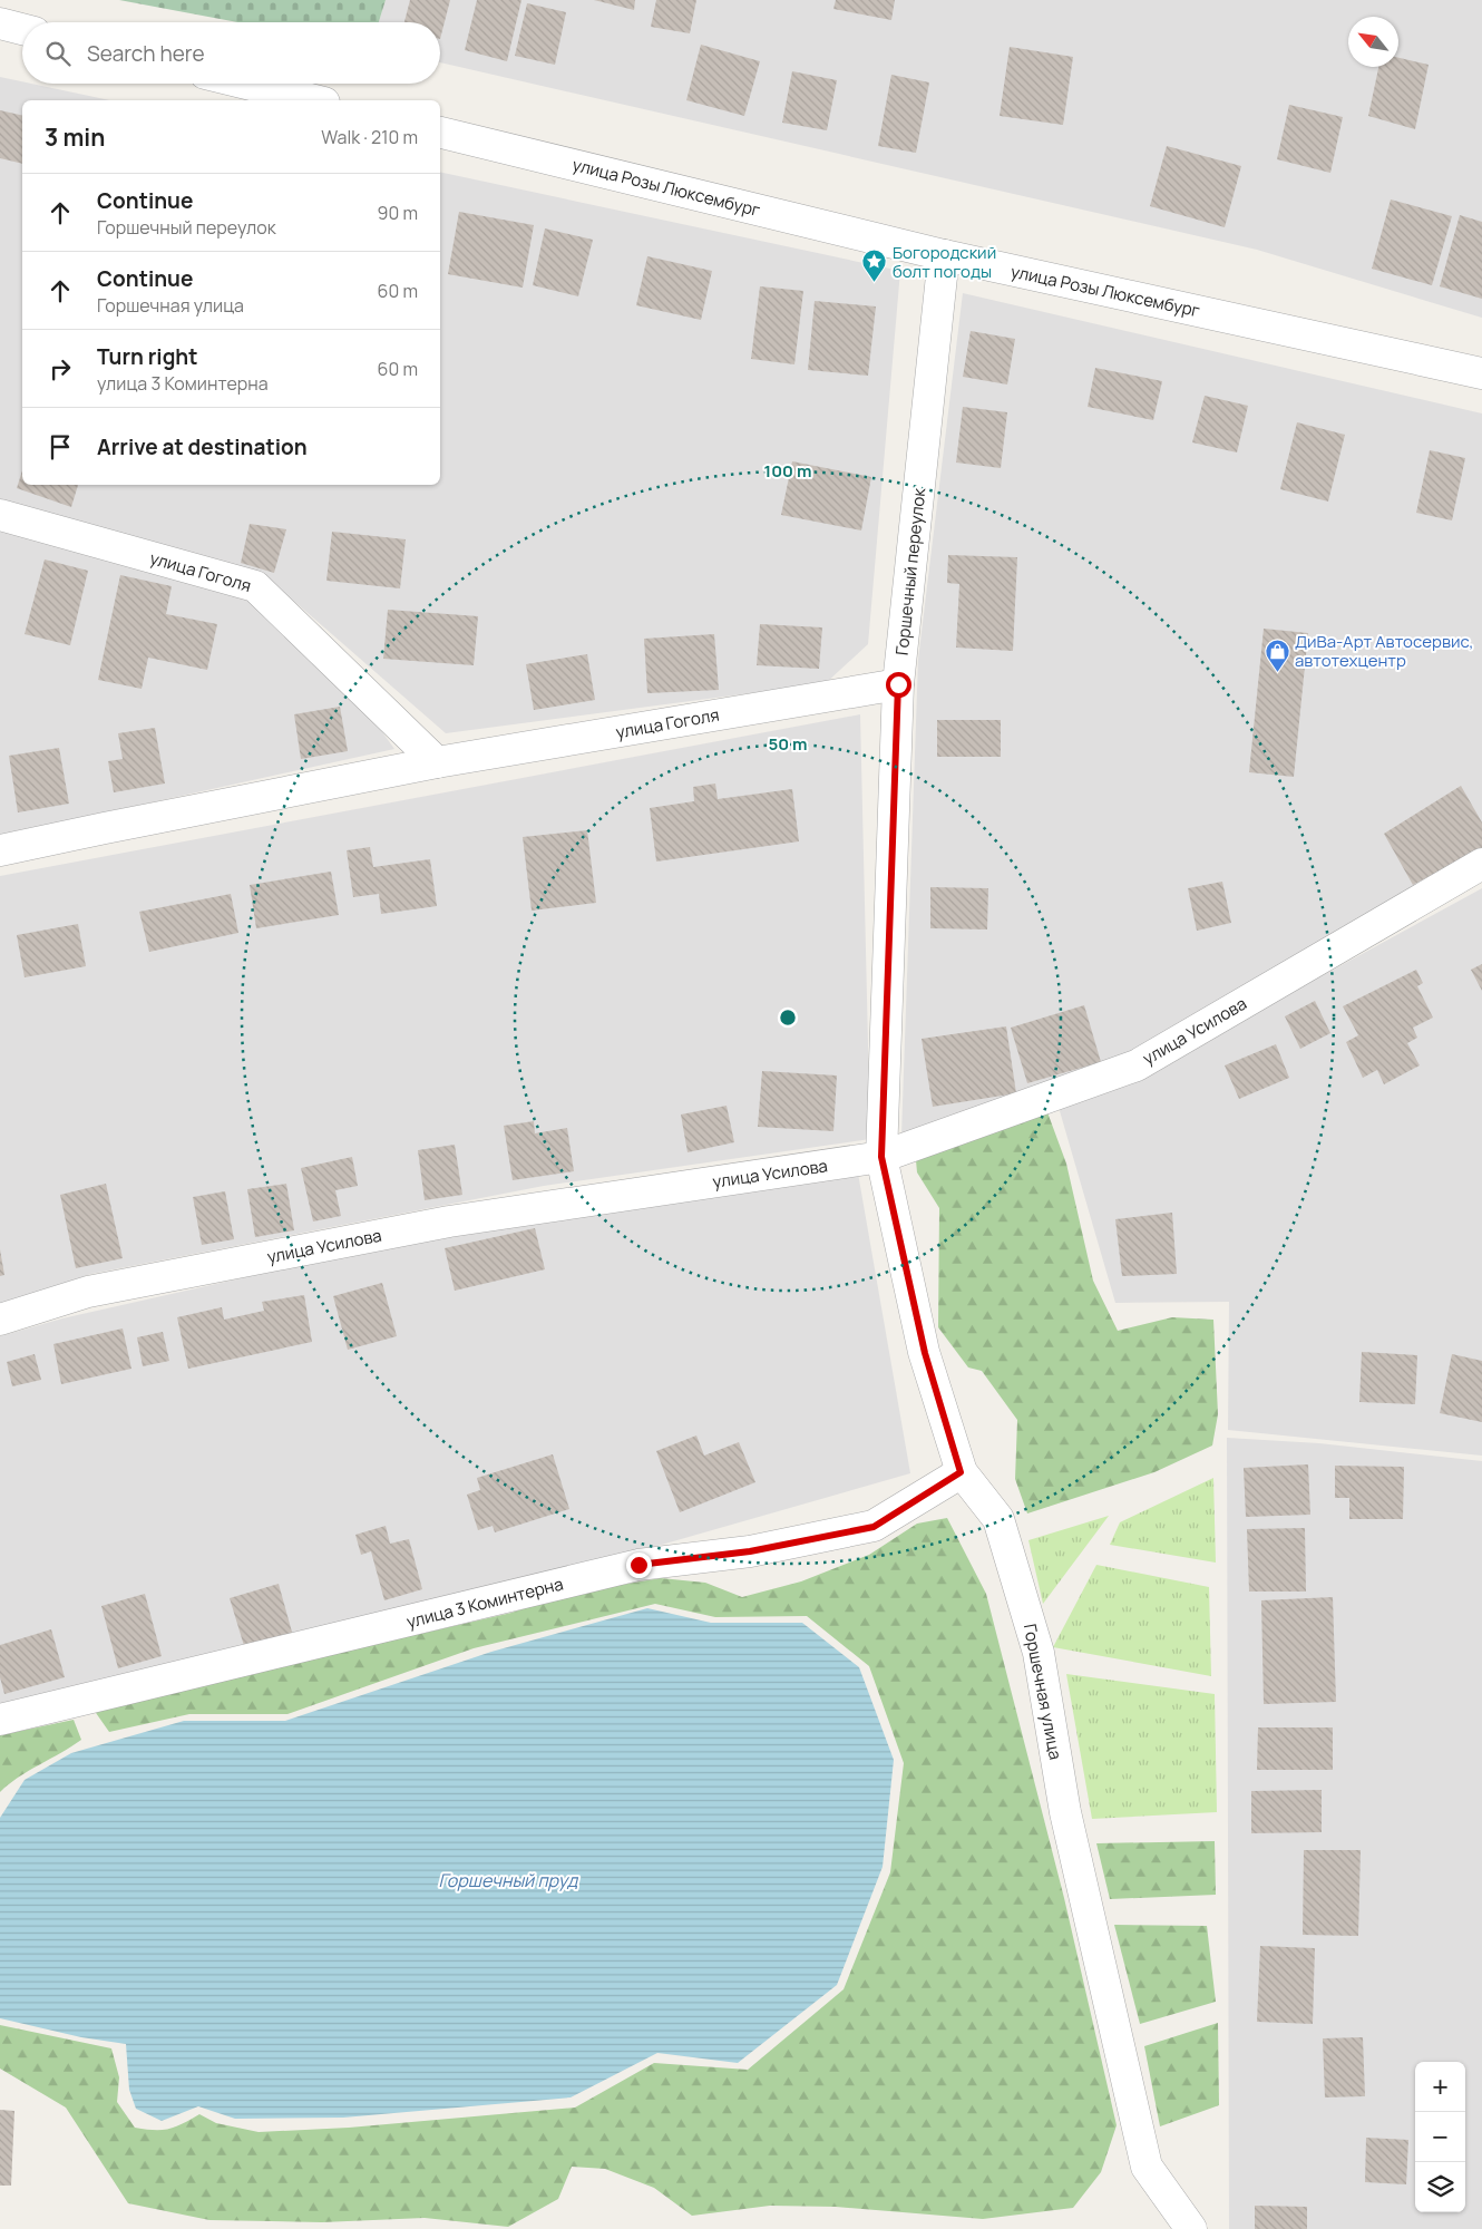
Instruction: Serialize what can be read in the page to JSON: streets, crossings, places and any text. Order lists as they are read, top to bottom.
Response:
{
  "streets": {
    "street": [
      "улица Розы Люксембург",
      "улица Гоголя",
      "Горшечный переулок",
      "улица Усилова",
      "улица 3 Коминтерна",
      "Горшечная улица"
    ]
  },
  "crossings": [
    ["улица Розы Люксембург", "Горшечный переулок"],
    ["улица Гоголя", "Горшечный переулок"],
    ["Горшечный переулок", "улица Усилова"],
    ["Горшечный переулок", "Горшечная улица"],
    ["улица Усилова", "Горшечная улица"],
    ["улица 3 Коминтерна", "Горшечная улица"]
  ],
  "water": ["Горшечный пруд"],
  "places": {
    "place": ["Богородский болт погоды"],
    "shop": ["ДиВа-Арт Автосервис, автотехцентр"]
  },
  "north": "top left",
  "page": {
    "search": "Search here",
    "heading": ["3 min", "Walk · 210 m"],
    "list": [
      ["Continue", "Горшечный переулок", "90 m"],
      ["Continue", "Горшечная улица", "60 m"],
      ["Turn right", "улица 3 Коминтерна", "60 m"],
      "Arrive at destination"
    ],
    "map_buttons": ["+", "−"]
  },
  "rings": ["100 m", "50 m"]
}
